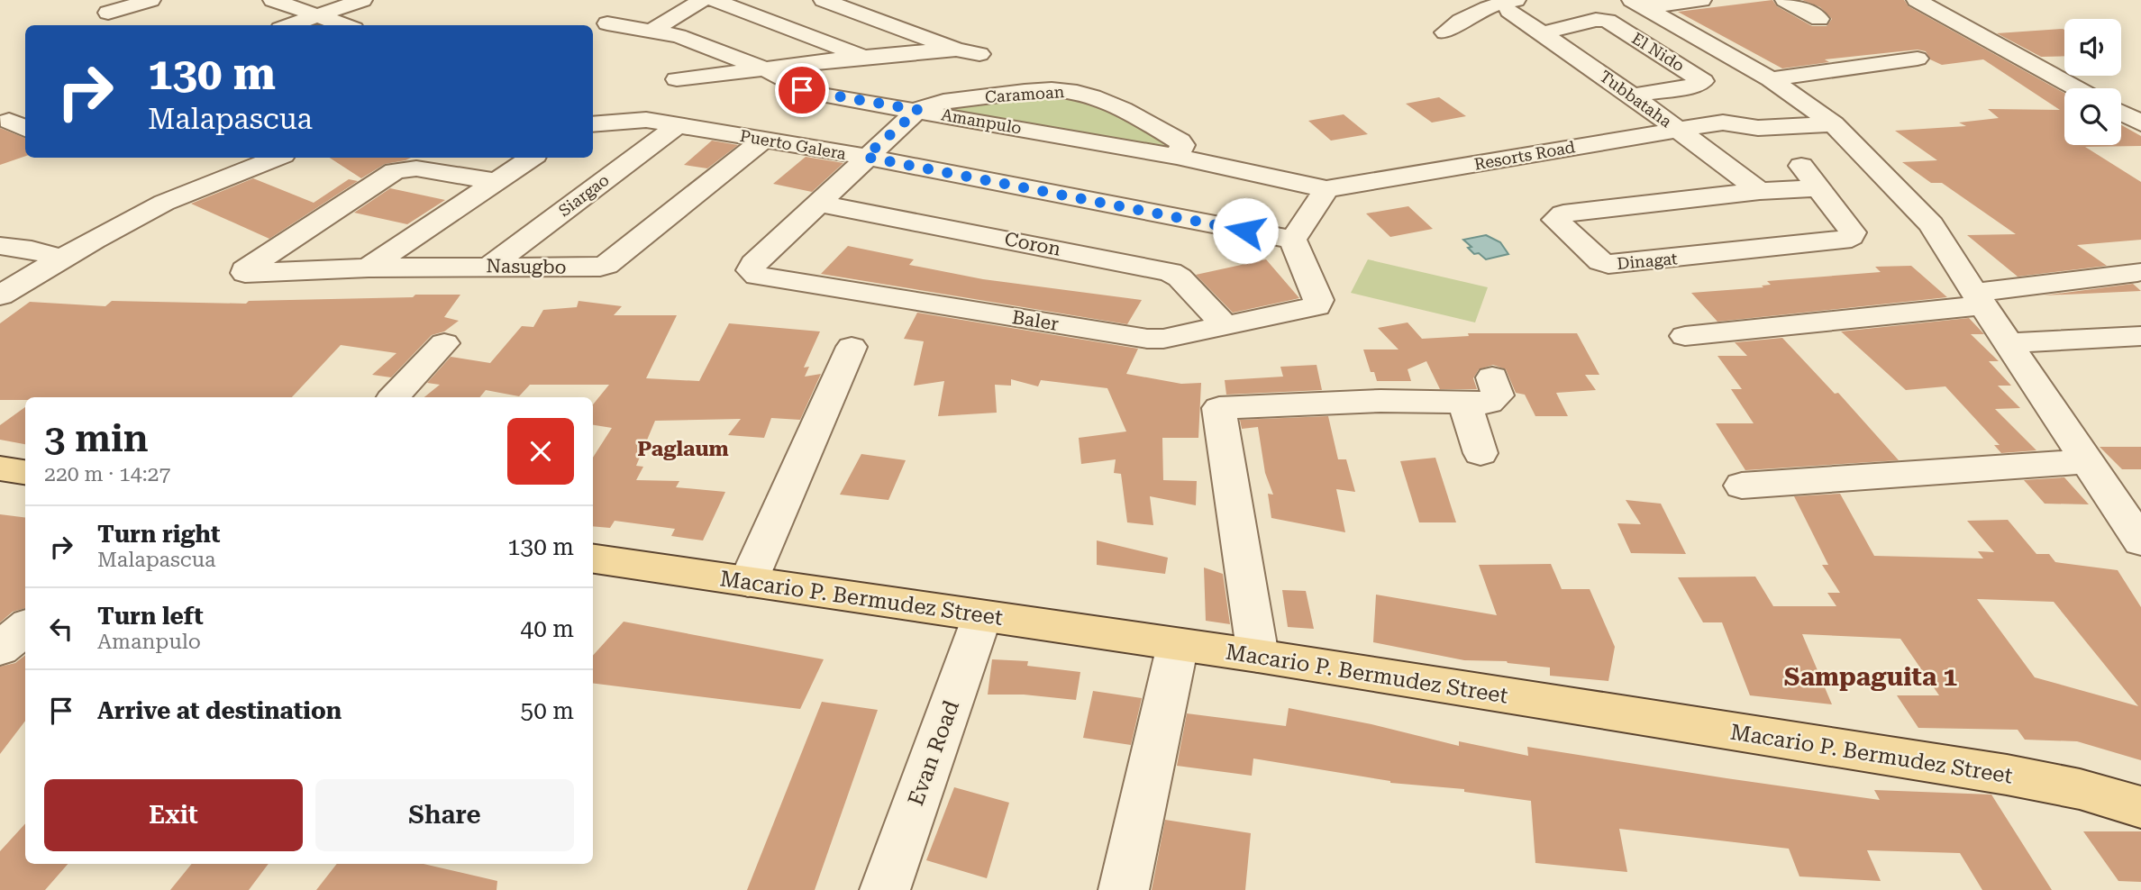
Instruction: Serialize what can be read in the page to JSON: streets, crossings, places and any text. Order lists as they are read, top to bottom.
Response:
{
  "streets": {
    "main road": ["Macario P. Bermudez Street"],
    "street": [
      "El Nido",
      "Caramoan",
      "Tubbataha",
      "Amanpulo",
      "Puerto Galera",
      "Resorts Road",
      "Siargao",
      "Coron",
      "Dinagat",
      "Nasugbo",
      "Baler",
      "Evan Road"
    ]
  },
  "crossings": [
    ["El Nido", "Tubbataha"],
    ["Caramoan", "Amanpulo"],
    ["Tubbataha", "Resorts Road"],
    ["Tubbataha", "Dinagat"],
    ["Amanpulo", "Resorts Road"],
    ["Puerto Galera", "Siargao"],
    ["Puerto Galera", "Nasugbo"],
    ["Puerto Galera", "Baler"],
    ["Siargao", "Nasugbo"],
    ["Coron", "Baler"],
    ["Macario P. Bermudez Street", "Evan Road"]
  ],
  "districts": ["Paglaum", "Sampaguita 1"],
  "page": {
    "turn": ["130 m", "Malapascua"],
    "heading": ["3 min", "220 m · 14:27"],
    "list": [
      {
        "name": "Turn right",
        "note": "Malapascua",
        "value": "130 m"
      },
      {
        "name": "Turn left",
        "note": "Amanpulo",
        "value": "40 m"
      },
      {
        "name": "Arrive at destination",
        "value": "50 m"
      }
    ],
    "buttons": ["Exit", "Share"]
  }
}
